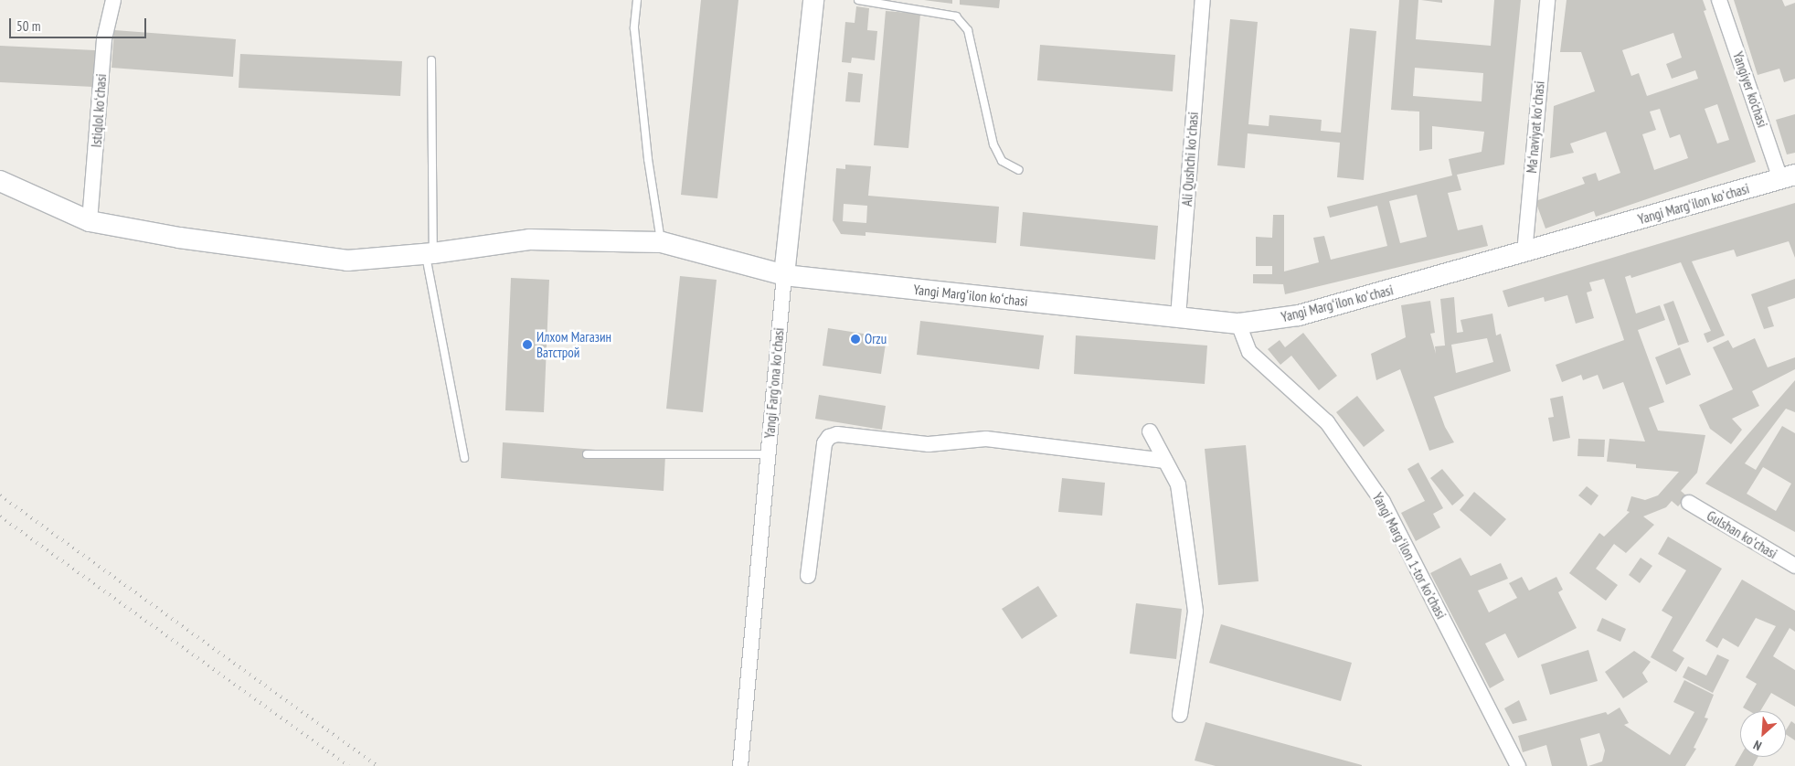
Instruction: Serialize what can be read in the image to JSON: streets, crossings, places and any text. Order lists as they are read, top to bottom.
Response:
{
  "streets": {
    "main road": ["Yangi Margʻilon koʻchasi", "Yangi Fargʻona koʻchasi"],
    "street": [
      "Yangiyer ko'chasi",
      "Istiqlol koʻchasi",
      "Maʻnaviyat koʻchasi",
      "Ali Qushchi koʻchasi",
      "Gulshan koʻchasi",
      "Yangi Margʻilon 1-tor koʼchasi"
    ]
  },
  "crossings": [
    ["Yangiyer ko'chasi", "Yangi Margʻilon koʻchasi"],
    ["Istiqlol koʻchasi", "Yangi Margʻilon koʻchasi"],
    ["Maʻnaviyat koʻchasi", "Yangi Margʻilon koʻchasi"],
    ["Ali Qushchi koʻchasi", "Yangi Margʻilon koʻchasi"],
    ["Yangi Margʻilon koʻchasi", "Yangi Fargʻona koʻchasi"],
    ["Yangi Margʻilon koʻchasi", "Yangi Margʻilon 1-tor koʼchasi"]
  ],
  "places": ["Orzu", "Илхом Магазин Ватстрой"],
  "scale_bar": "50 m",
  "north": "bottom left"
}
